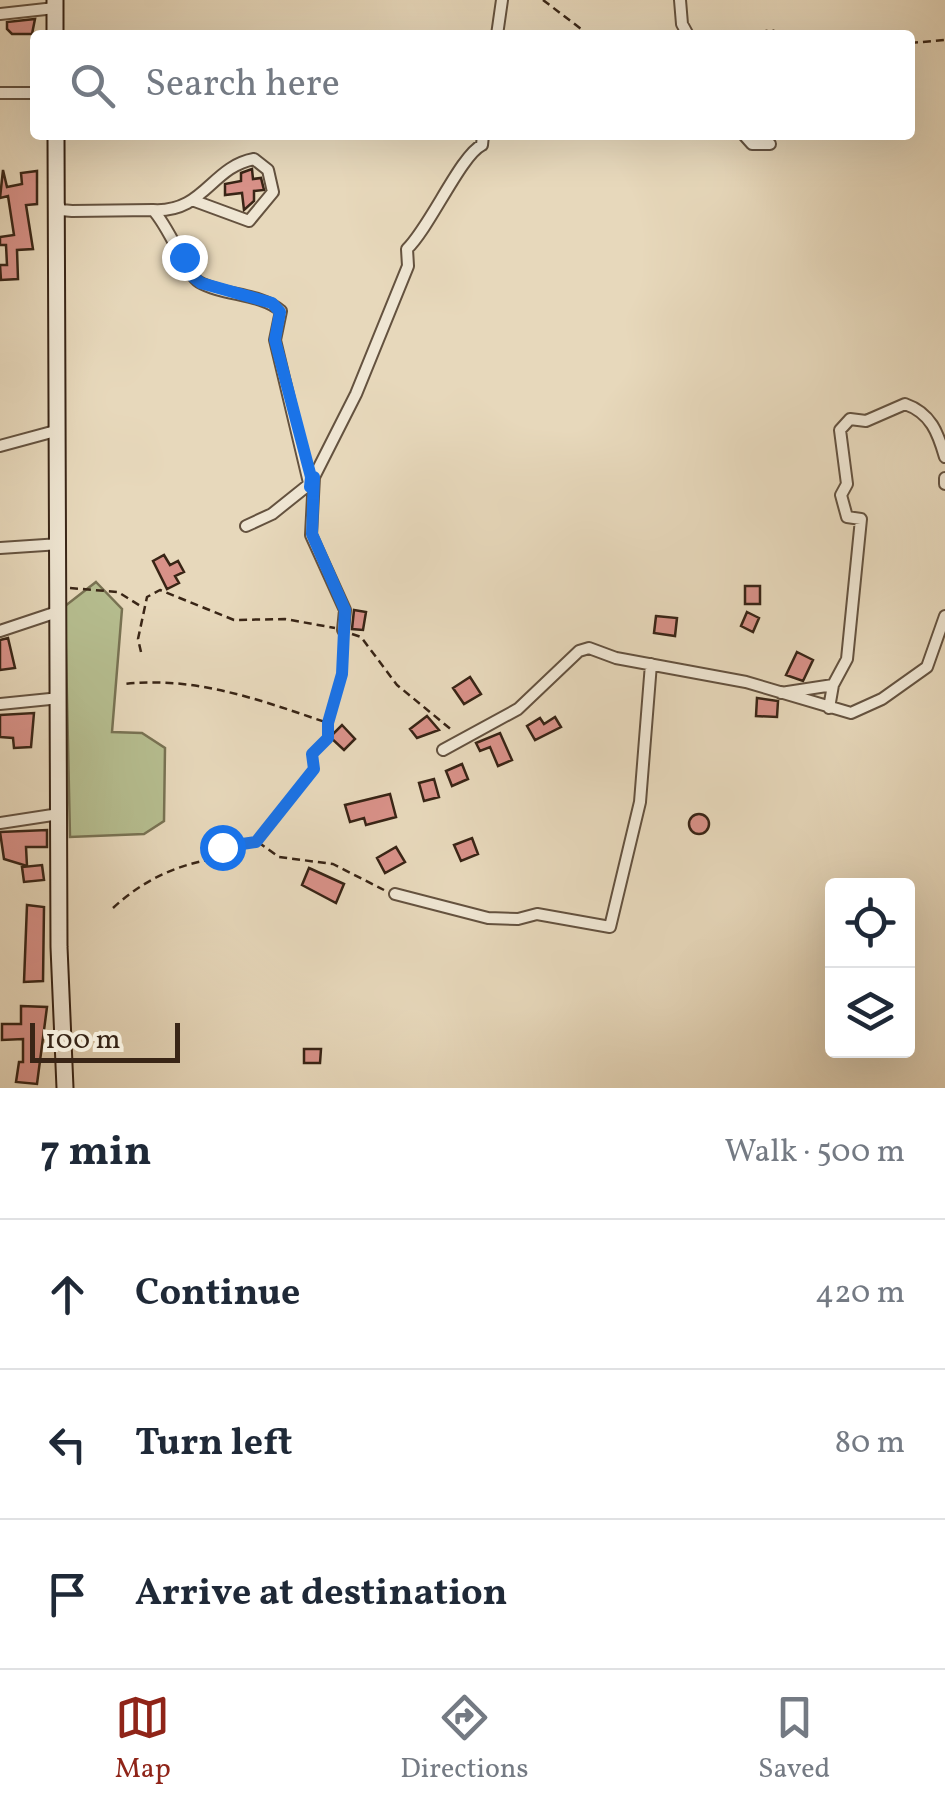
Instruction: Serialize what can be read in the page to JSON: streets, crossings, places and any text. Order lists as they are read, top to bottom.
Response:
{
  "scale_bar": "100 m",
  "page": {
    "search": "Search here",
    "scale": "100 m",
    "heading": ["7 min", "Walk · 500 m"],
    "list": [
      ["Continue", "420 m"],
      ["Turn left", "80 m"],
      "Arrive at destination"
    ],
    "nav": ["Map", "Directions", "Saved"]
  }
}
